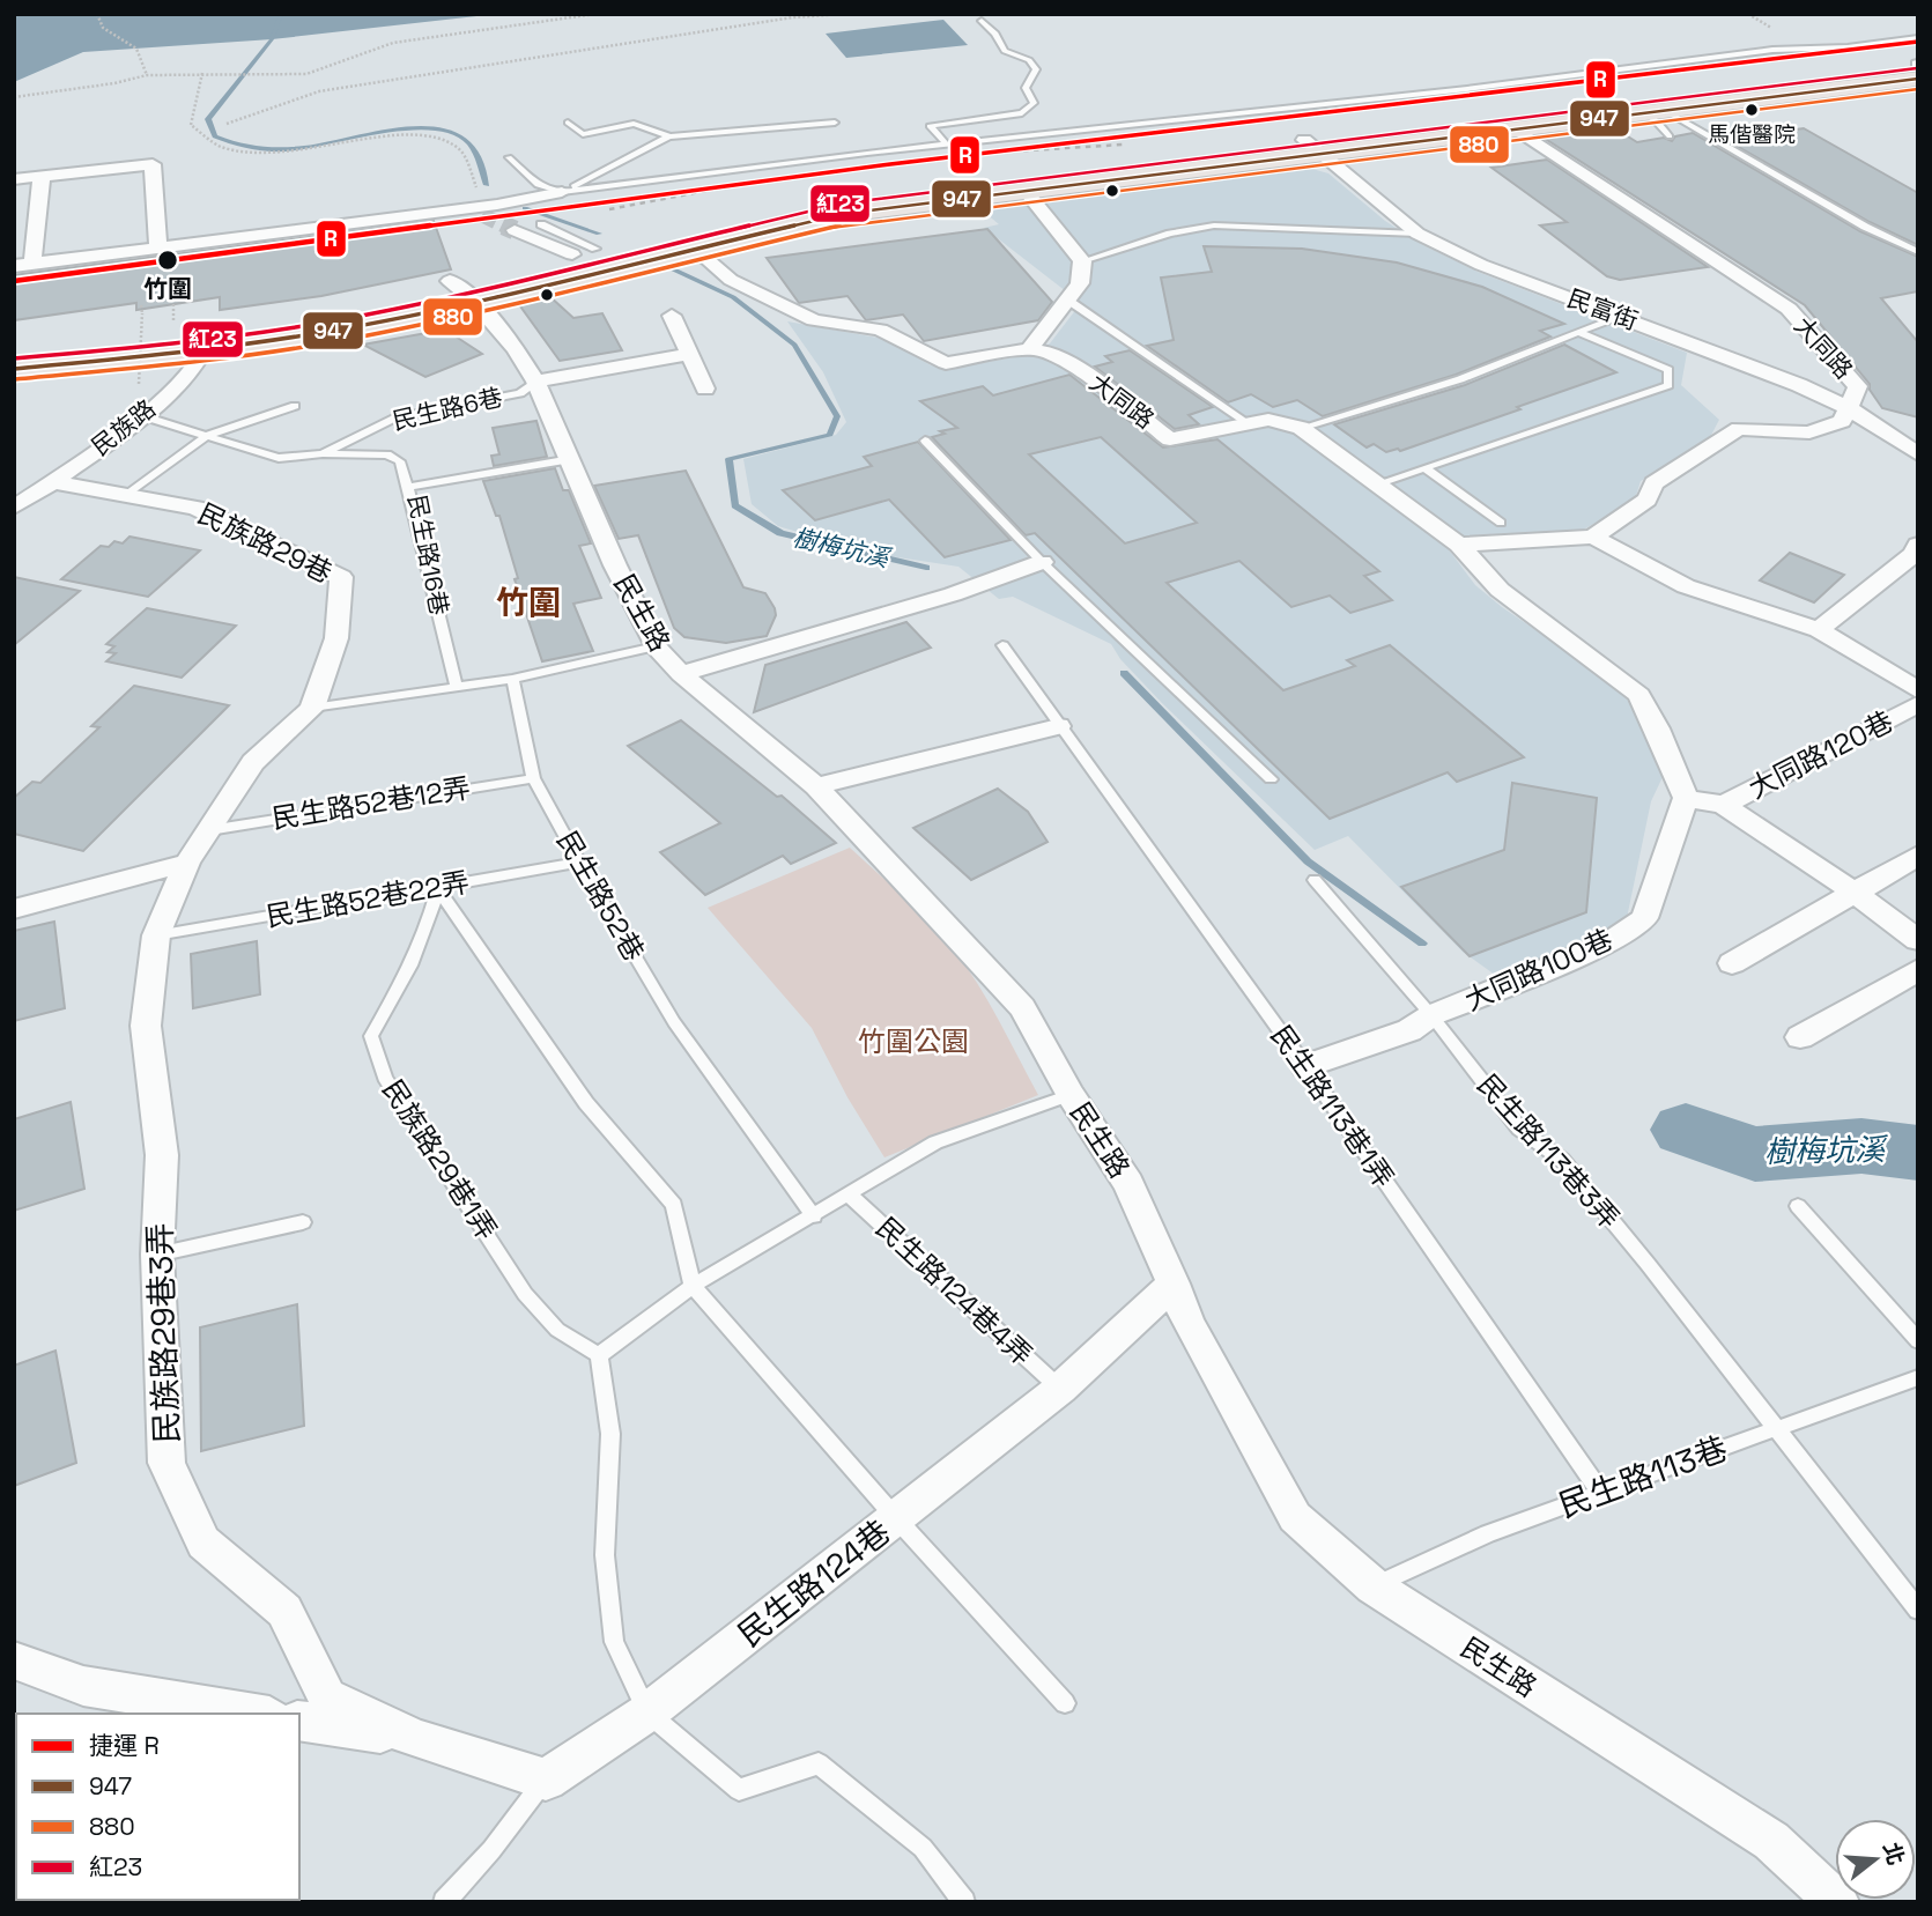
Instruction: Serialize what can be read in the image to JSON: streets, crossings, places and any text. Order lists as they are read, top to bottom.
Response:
{
  "streets": {
    "street": [
      "民富街",
      "大同路",
      "民族路",
      "民族路29巷",
      "民生路",
      "大同路120巷",
      "大同路100巷",
      "民族路29巷3弄",
      "民生路124巷"
    ],
    "lane": [
      "民生路6巷",
      "民生路16巷",
      "民生路52巷12弄",
      "民生路52巷",
      "民生路52巷22弄",
      "民生路113巷1弄",
      "民生路113巷3弄",
      "民族路29巷1弄",
      "民生路124巷4弄",
      "民生路113巷"
    ]
  },
  "crossings": [
    ["民富街", "大同路"],
    ["民生路6巷", "民生路16巷"],
    ["民生路6巷", "民生路"],
    ["民族路", "民族路29巷"],
    ["民族路29巷", "民生路52巷12弄"],
    ["民族路29巷", "民生路52巷22弄"],
    ["民族路29巷", "民族路29巷3弄"],
    ["民生路16巷", "民生路"],
    ["民生路", "民生路113巷"],
    ["民生路", "民生路124巷"],
    ["民生路52巷12弄", "民生路52巷"],
    ["民生路52巷", "民生路52巷22弄"],
    ["民生路52巷22弄", "民族路29巷1弄"],
    ["民生路52巷22弄", "民族路29巷3弄"],
    ["大同路100巷", "民生路113巷1弄"],
    ["大同路100巷", "民生路113巷3弄"],
    ["民生路113巷1弄", "民生路113巷"],
    ["民生路113巷3弄", "民生路113巷"],
    ["民生路124巷4弄", "民生路124巷"]
  ],
  "districts": ["竹圍"],
  "water": ["樹梅坑溪"],
  "parks": ["竹圍公園"],
  "places": ["馬偕醫院", "竹圍"],
  "lines": [
    "metro line R",
    "transit line 紅23",
    "transit line 947",
    "transit line 880"
  ],
  "legend": [
    "捷運 R",
    "947",
    "880",
    "紅23"
  ],
  "north": "right"
}
